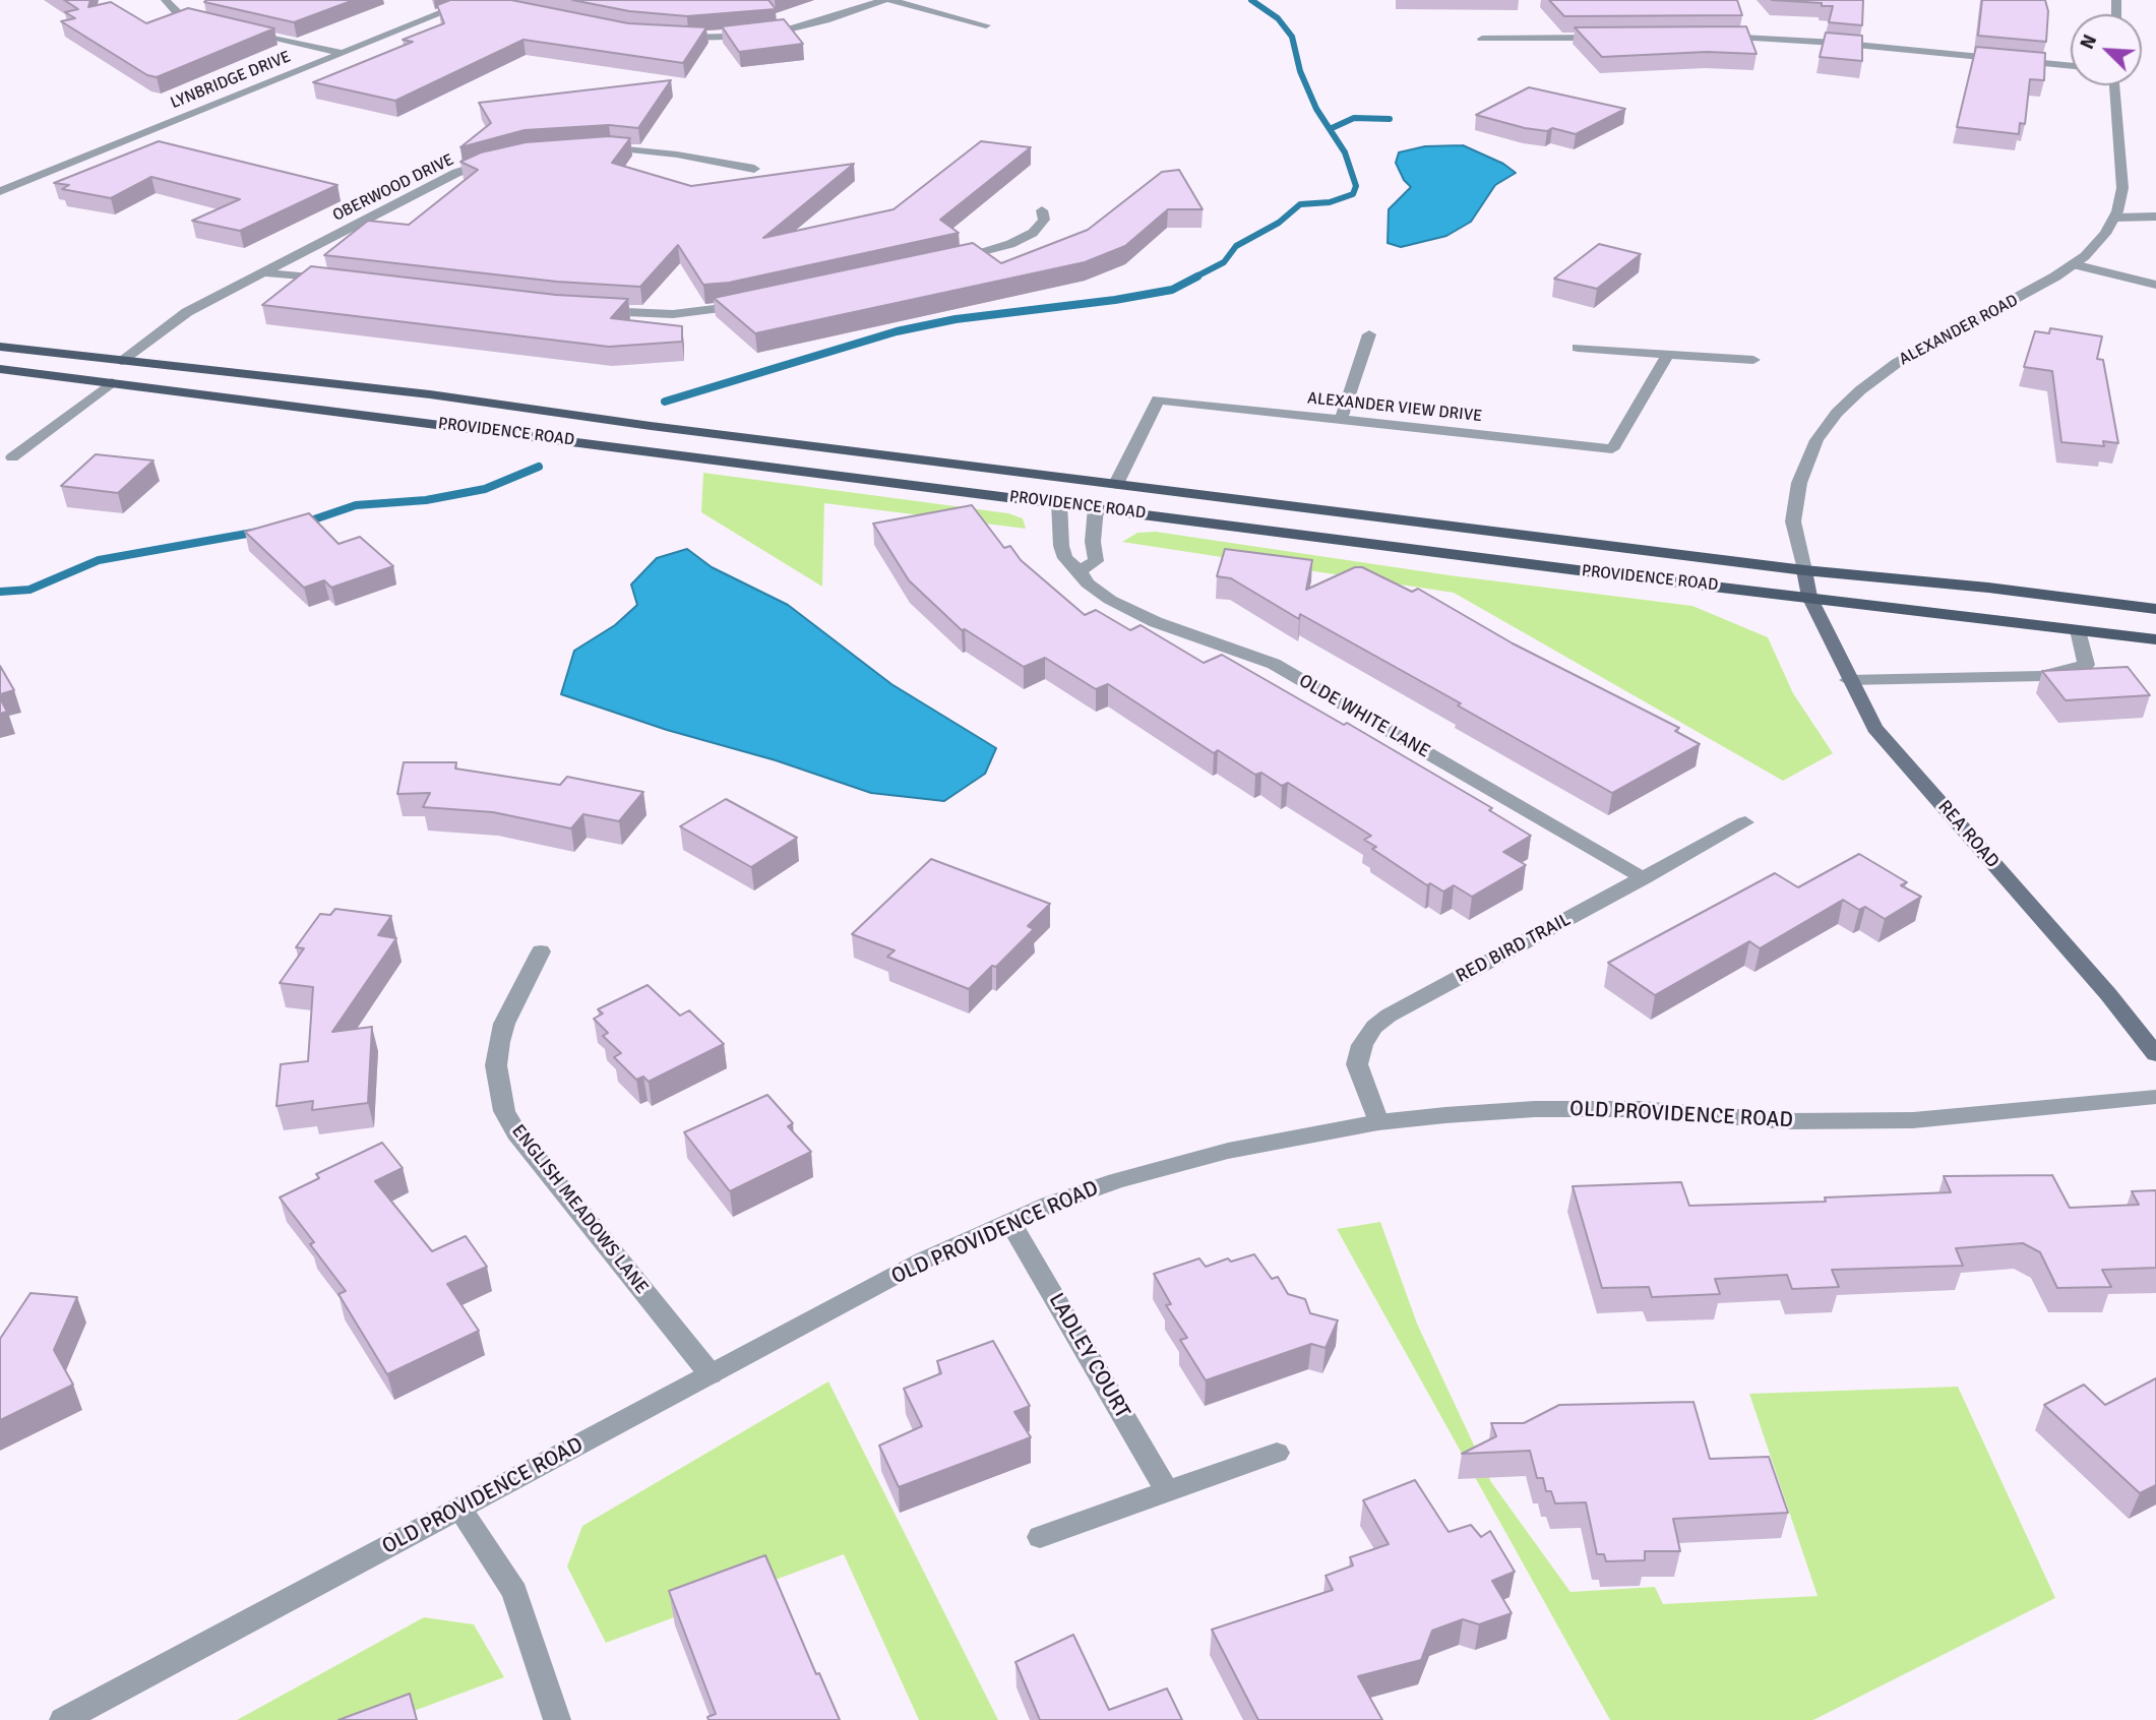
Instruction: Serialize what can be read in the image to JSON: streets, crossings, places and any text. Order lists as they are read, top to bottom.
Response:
{
  "streets": {
    "main road": ["ALEXANDER ROAD", "PROVIDENCE ROAD", "REA ROAD"],
    "street": [
      "LYNBRIDGE DRIVE",
      "OBERWOOD DRIVE",
      "ALEXANDER VIEW DRIVE",
      "OLDE WHITE LANE",
      "RED BIRD TRAIL",
      "OLD PROVIDENCE ROAD",
      "ENGLISH MEADOWS LANE",
      "LADLEY COURT"
    ]
  },
  "crossings": [
    ["OBERWOOD DRIVE", "PROVIDENCE ROAD"],
    ["ALEXANDER ROAD", "PROVIDENCE ROAD"],
    ["ALEXANDER ROAD", "REA ROAD"],
    ["ALEXANDER VIEW DRIVE", "PROVIDENCE ROAD"],
    ["PROVIDENCE ROAD", "OLDE WHITE LANE"],
    ["PROVIDENCE ROAD", "REA ROAD"],
    ["OLDE WHITE LANE", "RED BIRD TRAIL"],
    ["RED BIRD TRAIL", "OLD PROVIDENCE ROAD"],
    ["OLD PROVIDENCE ROAD", "ENGLISH MEADOWS LANE"],
    ["OLD PROVIDENCE ROAD", "LADLEY COURT"]
  ],
  "north": "top left"
}
